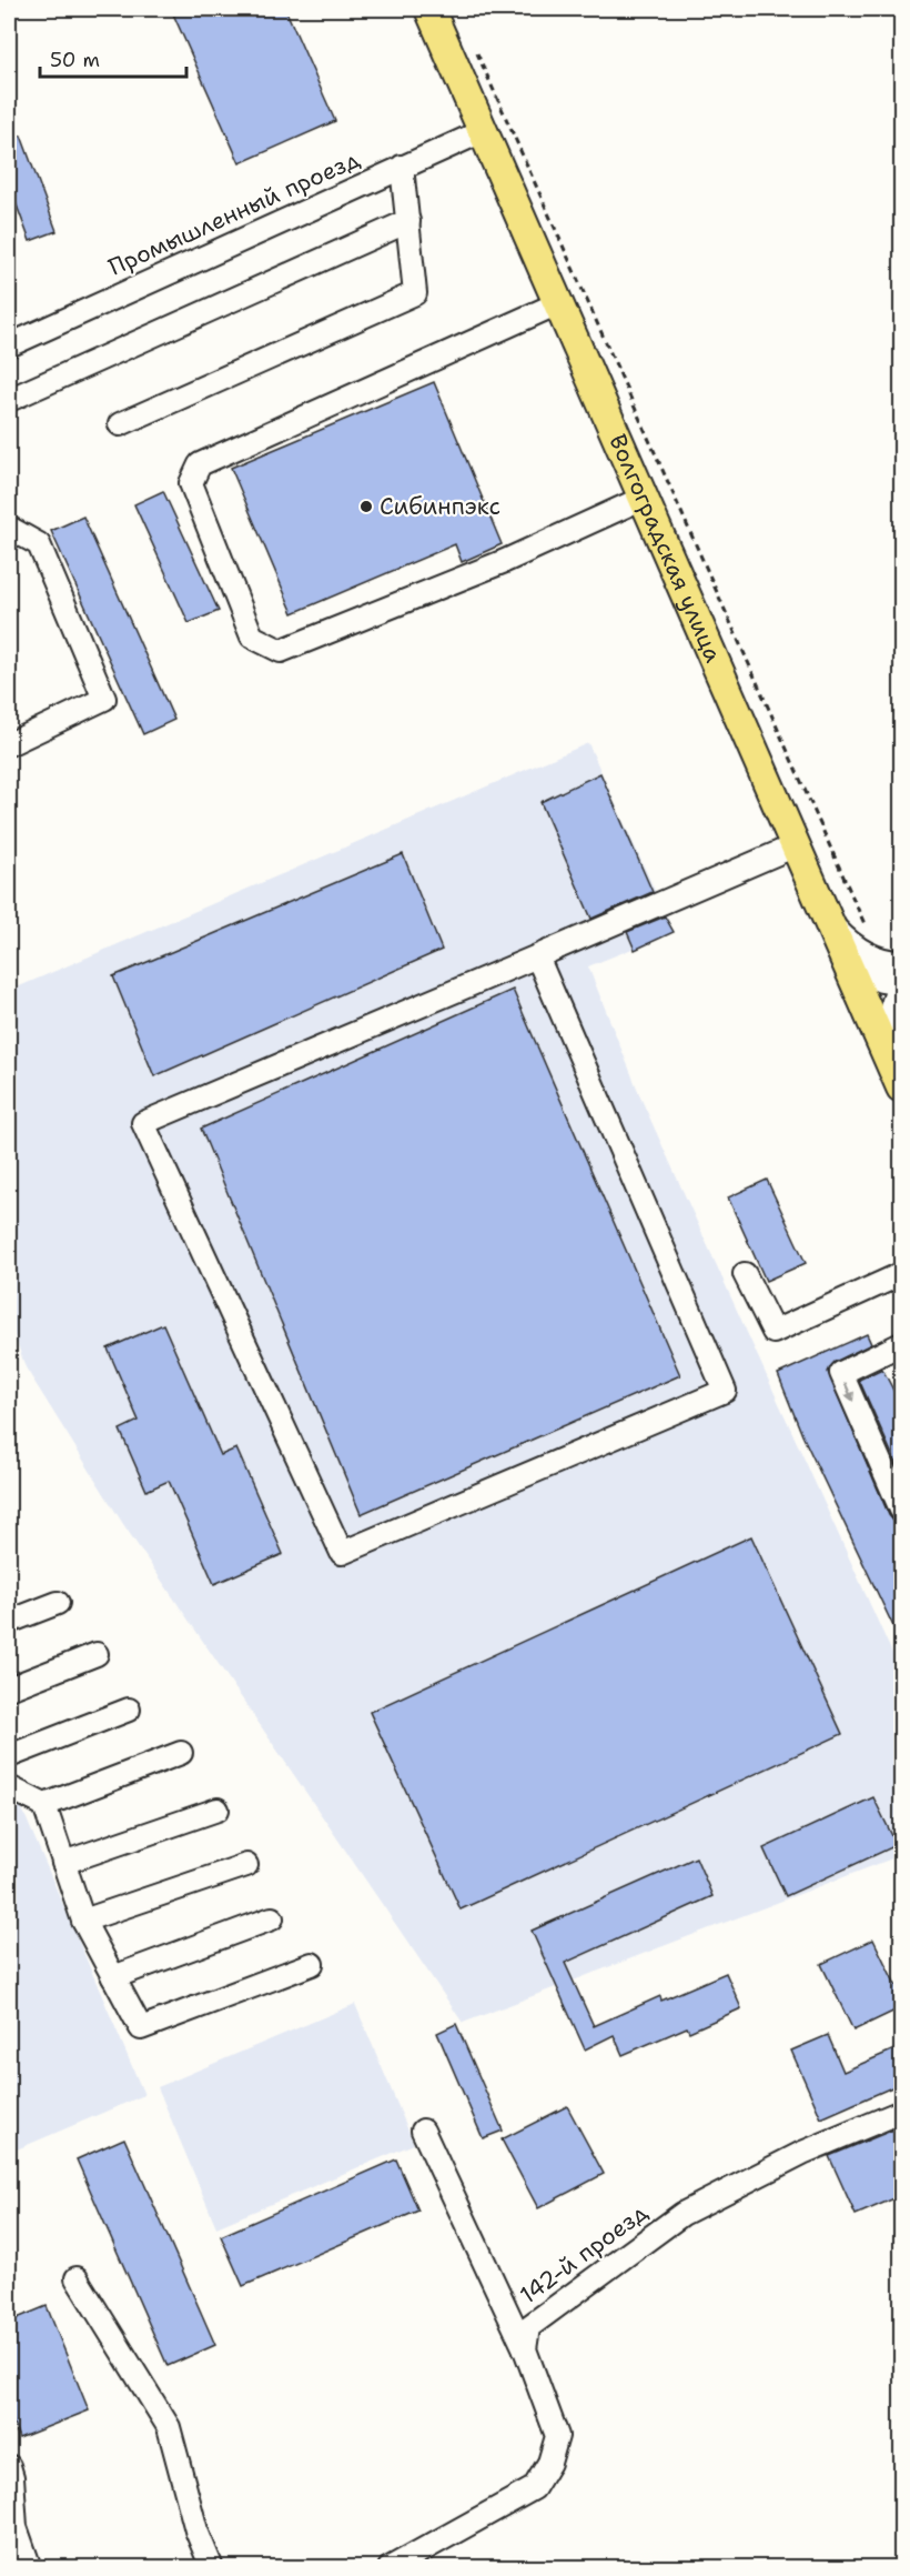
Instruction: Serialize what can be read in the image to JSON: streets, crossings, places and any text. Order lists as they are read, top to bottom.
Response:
{
  "streets": {
    "main road": ["Волгоградская улица"],
    "lane": ["Промышленный проезд", "142-й проезд"]
  },
  "crossings": [
    ["Промышленный проезд", "Волгоградская улица"]
  ],
  "places": ["Сибинпэкс"],
  "scale_bar": "50 m"
}
